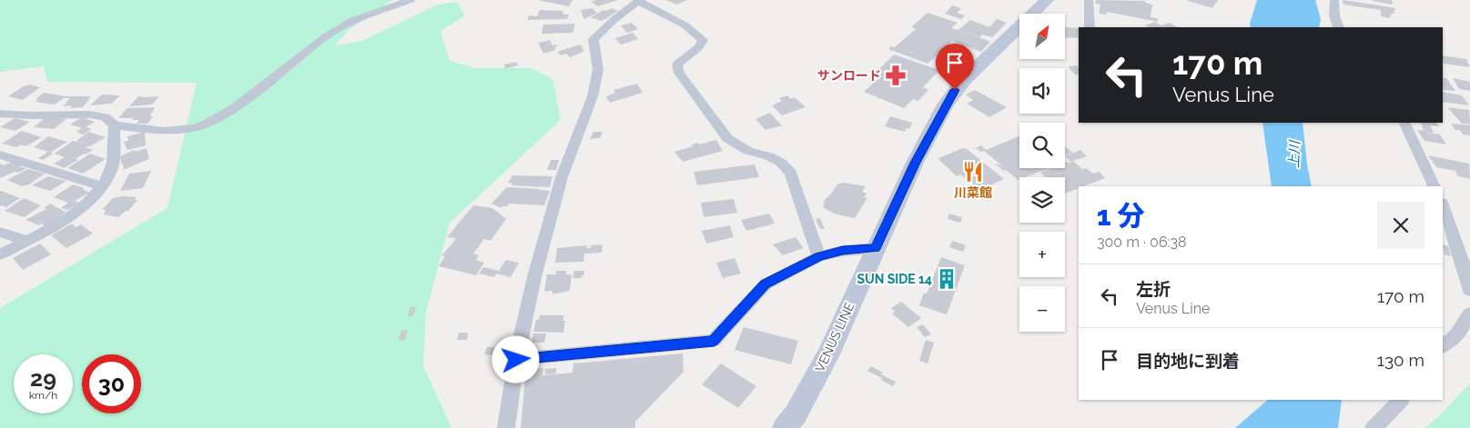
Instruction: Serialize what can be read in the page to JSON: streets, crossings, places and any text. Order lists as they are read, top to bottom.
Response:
{
  "streets": {
    "main road": ["VENUS LINE"]
  },
  "water": ["上川"],
  "places": {
    "pharmacy": ["サンロード"],
    "restaurant": ["川菜館"],
    "building": ["SUN SIDE 14"]
  },
  "north": "top right",
  "page": {
    "map_buttons": ["+", "−"],
    "turn": ["170 m", "Venus Line"],
    "heading": ["1 分", "300 m · 06:38"],
    "list": [
      {
        "name": "左折",
        "note": "Venus Line",
        "value": "170 m"
      },
      {
        "name": "目的地に到着",
        "value": "130 m"
      }
    ],
    "speed": "29 km/h",
    "limit": "30"
  }
}
